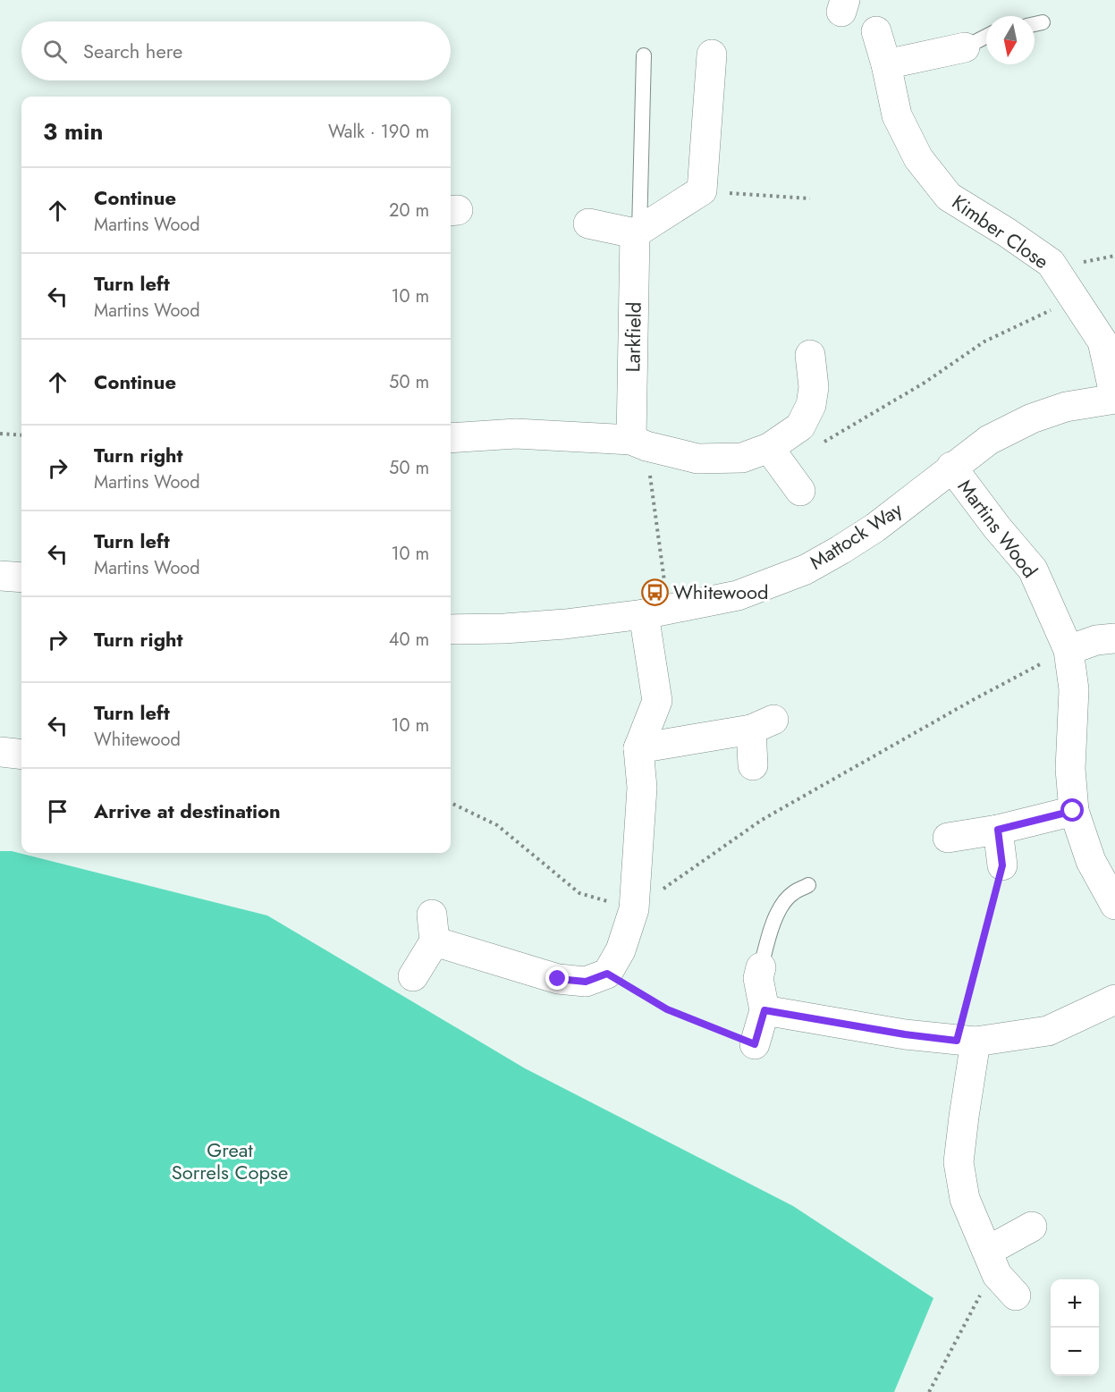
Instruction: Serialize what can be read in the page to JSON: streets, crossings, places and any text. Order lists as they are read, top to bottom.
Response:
{
  "streets": {
    "street": [
      "Kimber Close",
      "Larkfield",
      "Martins Wood",
      "Mattock Way"
    ]
  },
  "crossings": [
    ["Kimber Close", "Mattock Way"],
    ["Martins Wood", "Mattock Way"]
  ],
  "parks": ["Great Sorrels Copse"],
  "places": {
    "bus stop": ["Whitewood"]
  },
  "north": "bottom",
  "page": {
    "search": "Search here",
    "heading": ["3 min", "Walk · 190 m"],
    "list": [
      ["Continue", "Martins Wood", "20 m"],
      ["Turn left", "Martins Wood", "10 m"],
      ["Continue", "50 m"],
      ["Turn right", "Martins Wood", "50 m"],
      ["Turn left", "Martins Wood", "10 m"],
      ["Turn right", "40 m"],
      ["Turn left", "Whitewood", "10 m"],
      "Arrive at destination"
    ],
    "map_buttons": ["+", "−"]
  }
}
